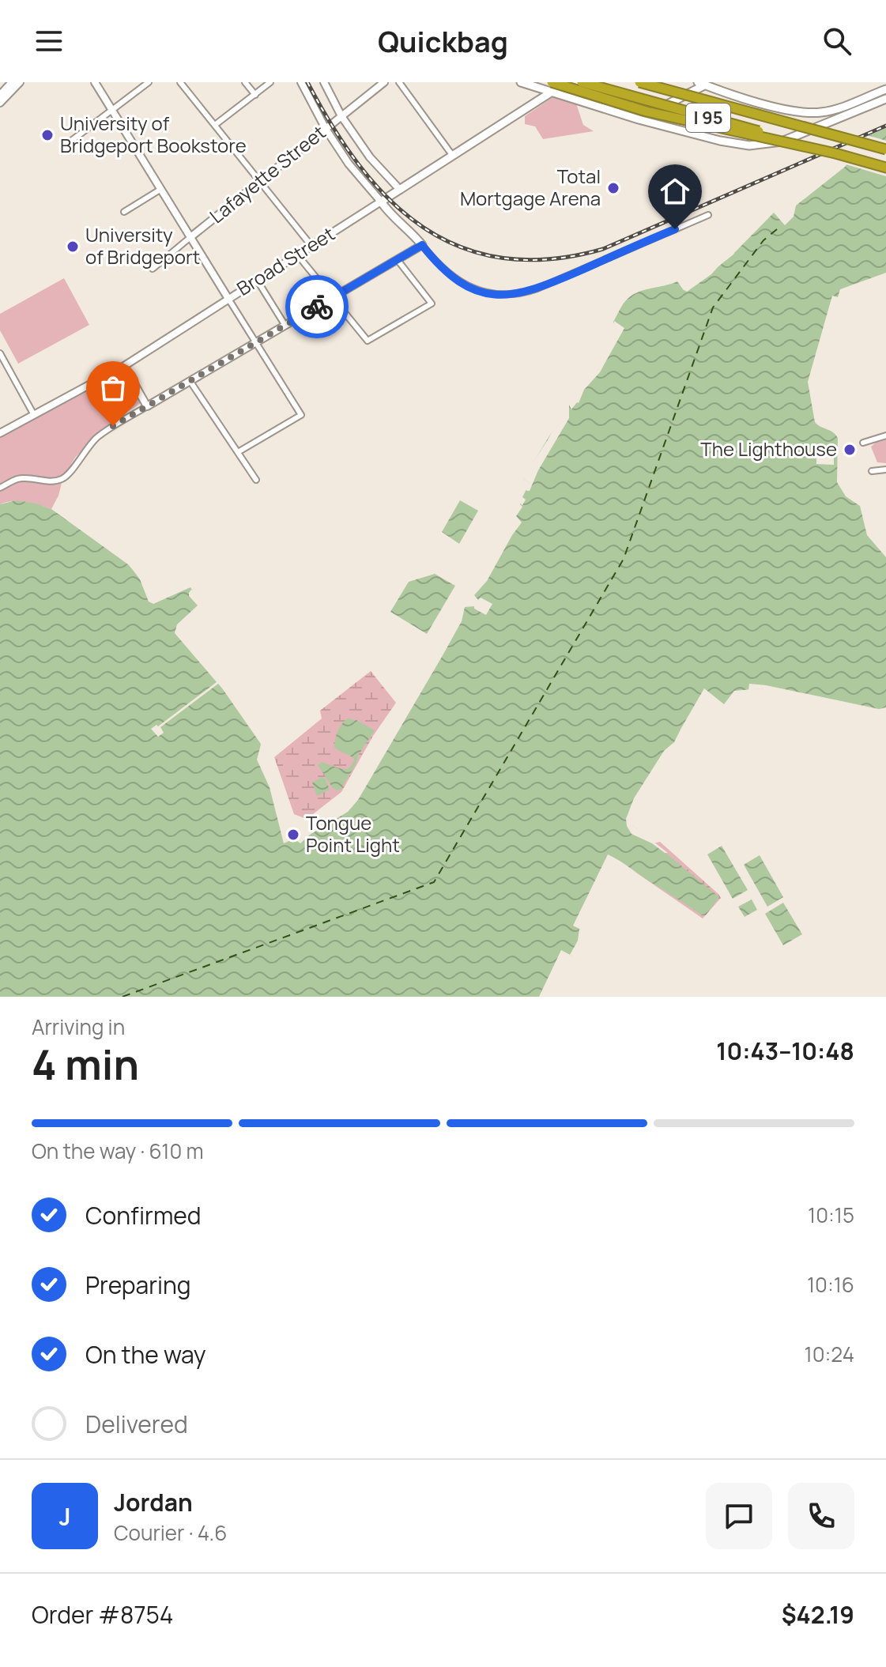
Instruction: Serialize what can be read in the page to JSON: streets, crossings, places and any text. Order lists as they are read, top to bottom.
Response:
{
  "streets": {
    "highway": ["I 95"],
    "main road": ["Broad Street"],
    "street": ["Lafayette Street"]
  },
  "places": [
    "University of Bridgeport Bookstore",
    "Total Mortgage Arena",
    "University of Bridgeport",
    "The Lighthouse",
    "Tongue Point Light"
  ],
  "page": {
    "header": "Quickbag",
    "heading": ["4 min", "Arriving in", "10:43–10:48"],
    "panel": [
      "Jordan",
      "Courier · 4.6",
      "Order #8754",
      "$42.19"
    ],
    "bar": "On the way · 610 m",
    "list": [
      ["Confirmed", "10:15"],
      ["Preparing", "10:16"],
      ["On the way", "10:24"],
      "Delivered"
    ],
    "round": "J"
  }
}
